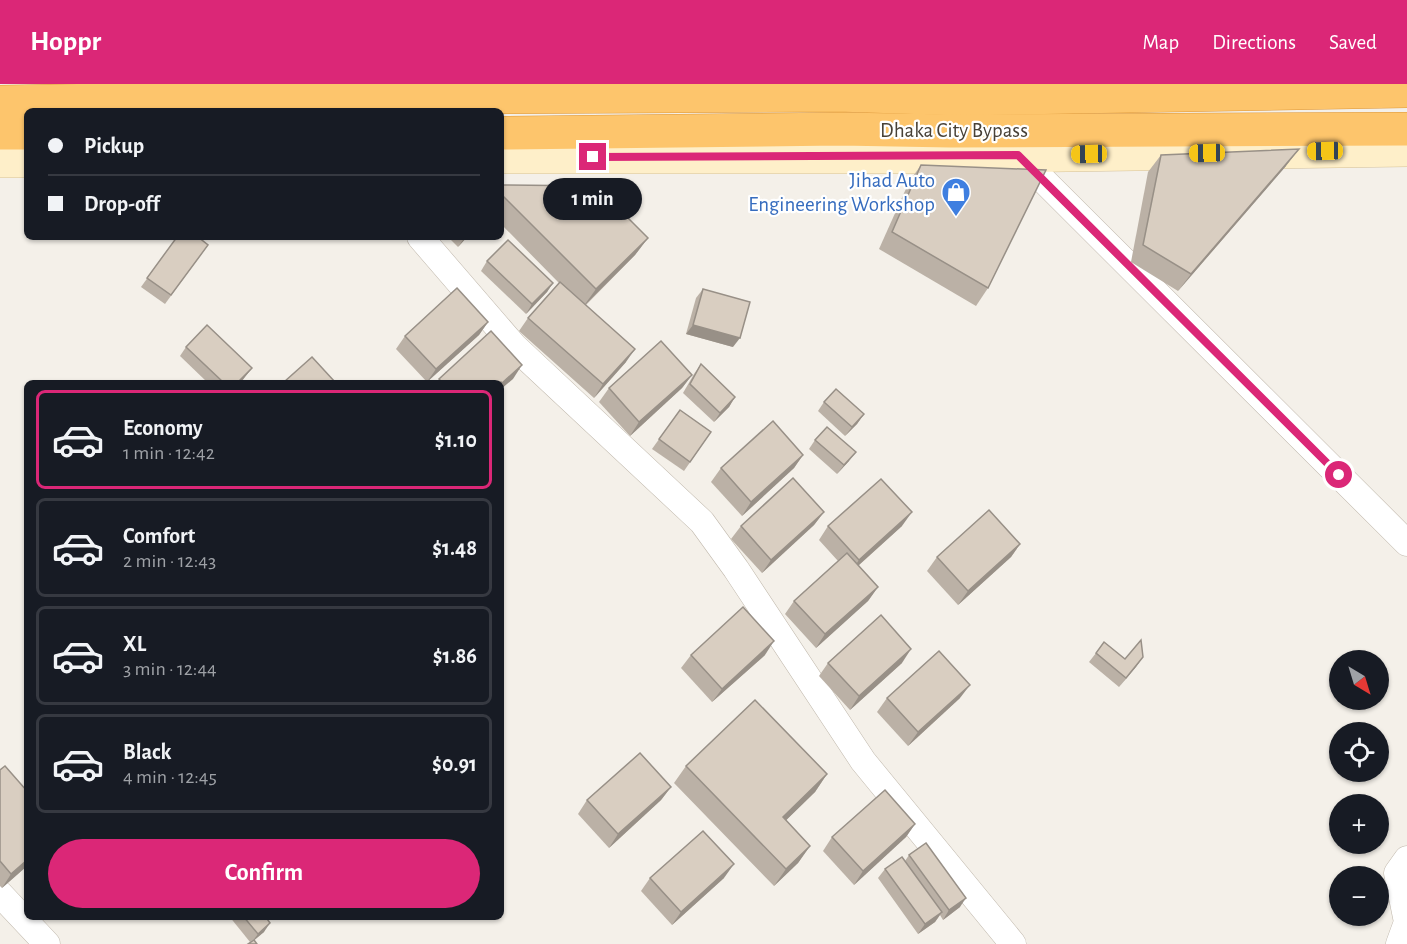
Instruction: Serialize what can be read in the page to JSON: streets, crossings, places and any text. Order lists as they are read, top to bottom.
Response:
{
  "streets": {
    "highway": ["Dhaka City Bypass"]
  },
  "places": {
    "shop": ["Jihad Auto Engineering Workshop"]
  },
  "north": "bottom right",
  "page": {
    "header": "Hoppr",
    "nav": ["Map", "Directions", "Saved"],
    "banner": ["Pickup", "Drop-off"],
    "bubble": "1 min",
    "list": [
      {
        "name": "Economy",
        "note": "1 min · 12:42",
        "value": "$1.10"
      },
      {
        "name": "Comfort",
        "note": "2 min · 12:43",
        "value": "$1.48"
      },
      {
        "name": "XL",
        "note": "3 min · 12:44",
        "value": "$1.86"
      },
      {
        "name": "Black",
        "note": "4 min · 12:45",
        "value": "$0.91"
      }
    ],
    "map_buttons": ["+", "−"],
    "buttons": "Confirm"
  }
}
